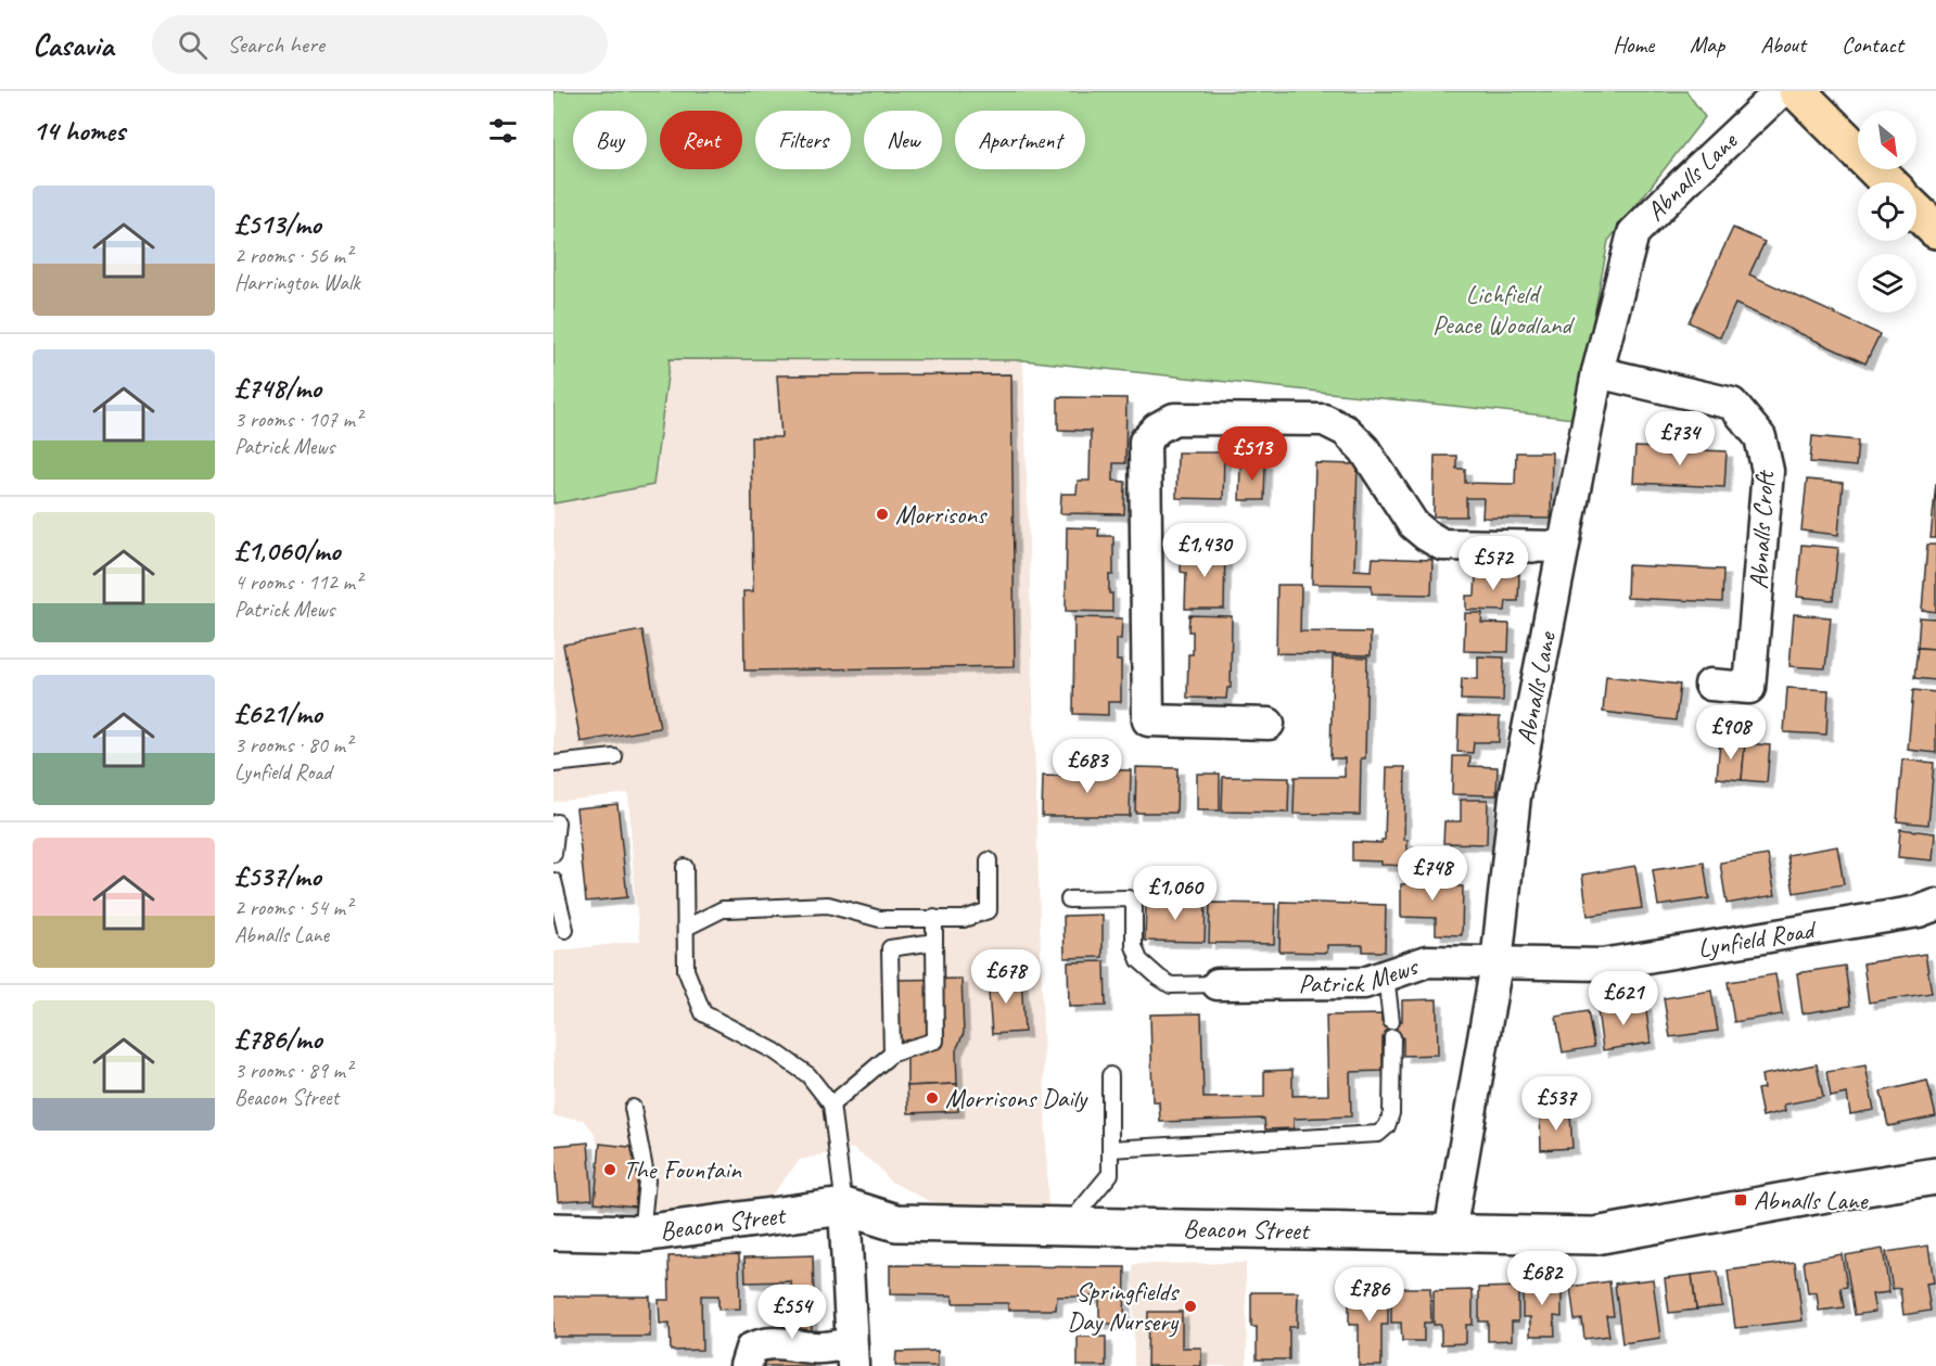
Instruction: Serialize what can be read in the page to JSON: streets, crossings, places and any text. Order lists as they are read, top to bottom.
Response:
{
  "streets": {
    "street": [
      "Abnalls Lane",
      "Abnalls Croft",
      "Lynfield Road",
      "Patrick Mews",
      "Beacon Street"
    ]
  },
  "crossings": [
    ["Abnalls Lane", "Abnalls Croft"],
    ["Abnalls Lane", "Lynfield Road"],
    ["Abnalls Lane", "Patrick Mews"],
    ["Abnalls Lane", "Beacon Street"],
    ["Lynfield Road", "Patrick Mews"]
  ],
  "parks": ["Lichfield Peace Woodland"],
  "places": {
    "other": [
      "Morrisons",
      "Morrisons Daily",
      "The Fountain",
      "Springfields Day Nursery"
    ],
    "transit": ["Abnalls Lane"]
  },
  "north": "bottom right",
  "page": {
    "header": "Casavia",
    "search": "Search here",
    "nav": [
      "Home",
      "Map",
      "About",
      "Contact"
    ],
    "heading": "14 homes",
    "chip": [
      "Buy",
      "Rent",
      "Filters",
      "New",
      "Apartment"
    ],
    "list": [
      {
        "name": "£513/mo",
        "note": "2 rooms · 56 m² · Harrington Walk"
      },
      {
        "name": "£748/mo",
        "note": "3 rooms · 107 m² · Patrick Mews"
      },
      {
        "name": "£1,060/mo",
        "note": "4 rooms · 112 m² · Patrick Mews"
      },
      {
        "name": "£621/mo",
        "note": "3 rooms · 80 m² · Lynfield Road"
      },
      {
        "name": "£537/mo",
        "note": "2 rooms · 54 m² · Abnalls Lane"
      },
      {
        "name": "£786/mo",
        "note": "3 rooms · 89 m² · Beacon Street"
      }
    ],
    "price": [
      "£734",
      "£513",
      "£1,430",
      "£572",
      "£908",
      "£683",
      "£748",
      "£1,060",
      "£678",
      "£621",
      "£537",
      "£682",
      "£786",
      "£554"
    ]
  }
}
